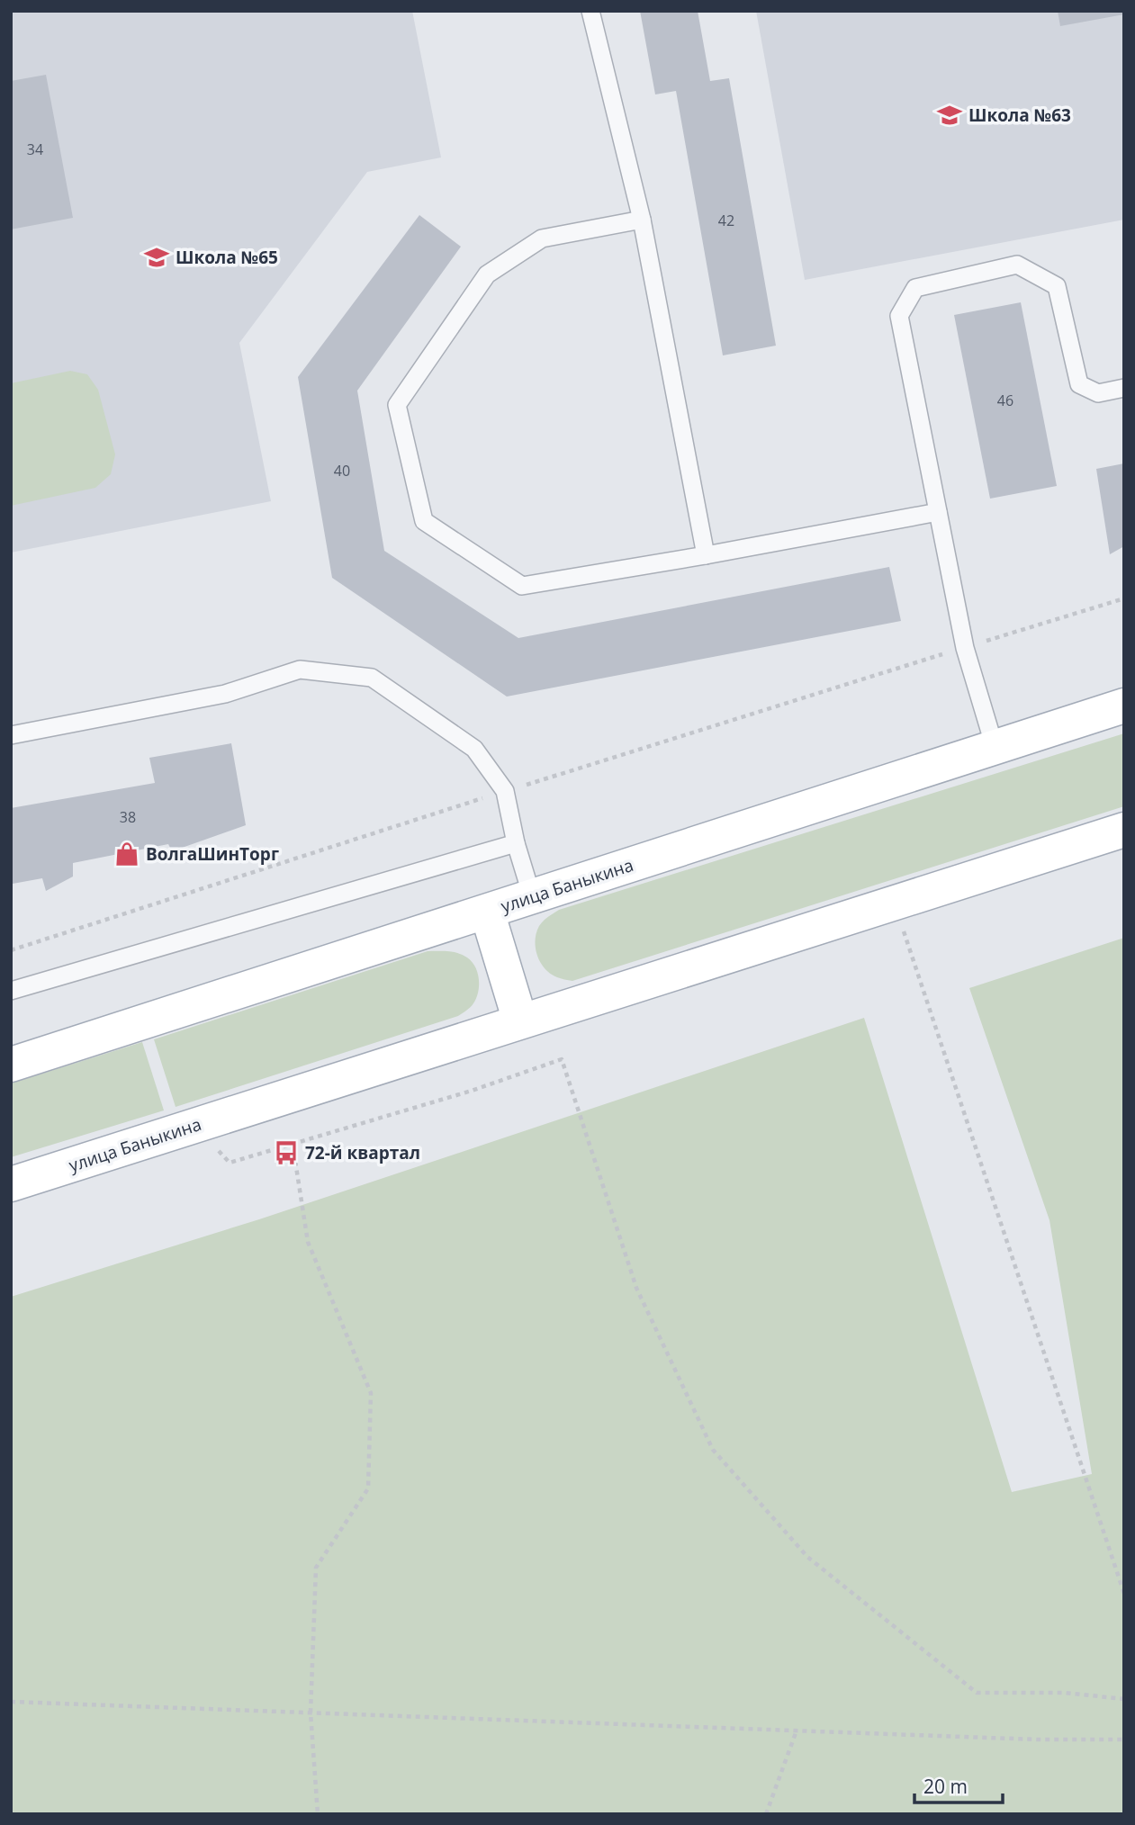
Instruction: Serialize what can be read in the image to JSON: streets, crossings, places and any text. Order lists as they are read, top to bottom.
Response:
{
  "streets": {
    "main road": ["улица Баныкина"]
  },
  "places": {
    "school or university": ["Школа №63", "Школа №65"],
    "shop": ["ВолгаШинТорг"],
    "bus stop": ["72-й квартал"]
  },
  "house_numbers": [
    "34",
    "42",
    "46",
    "40",
    "38"
  ],
  "scale_bar": "20 m"
}
